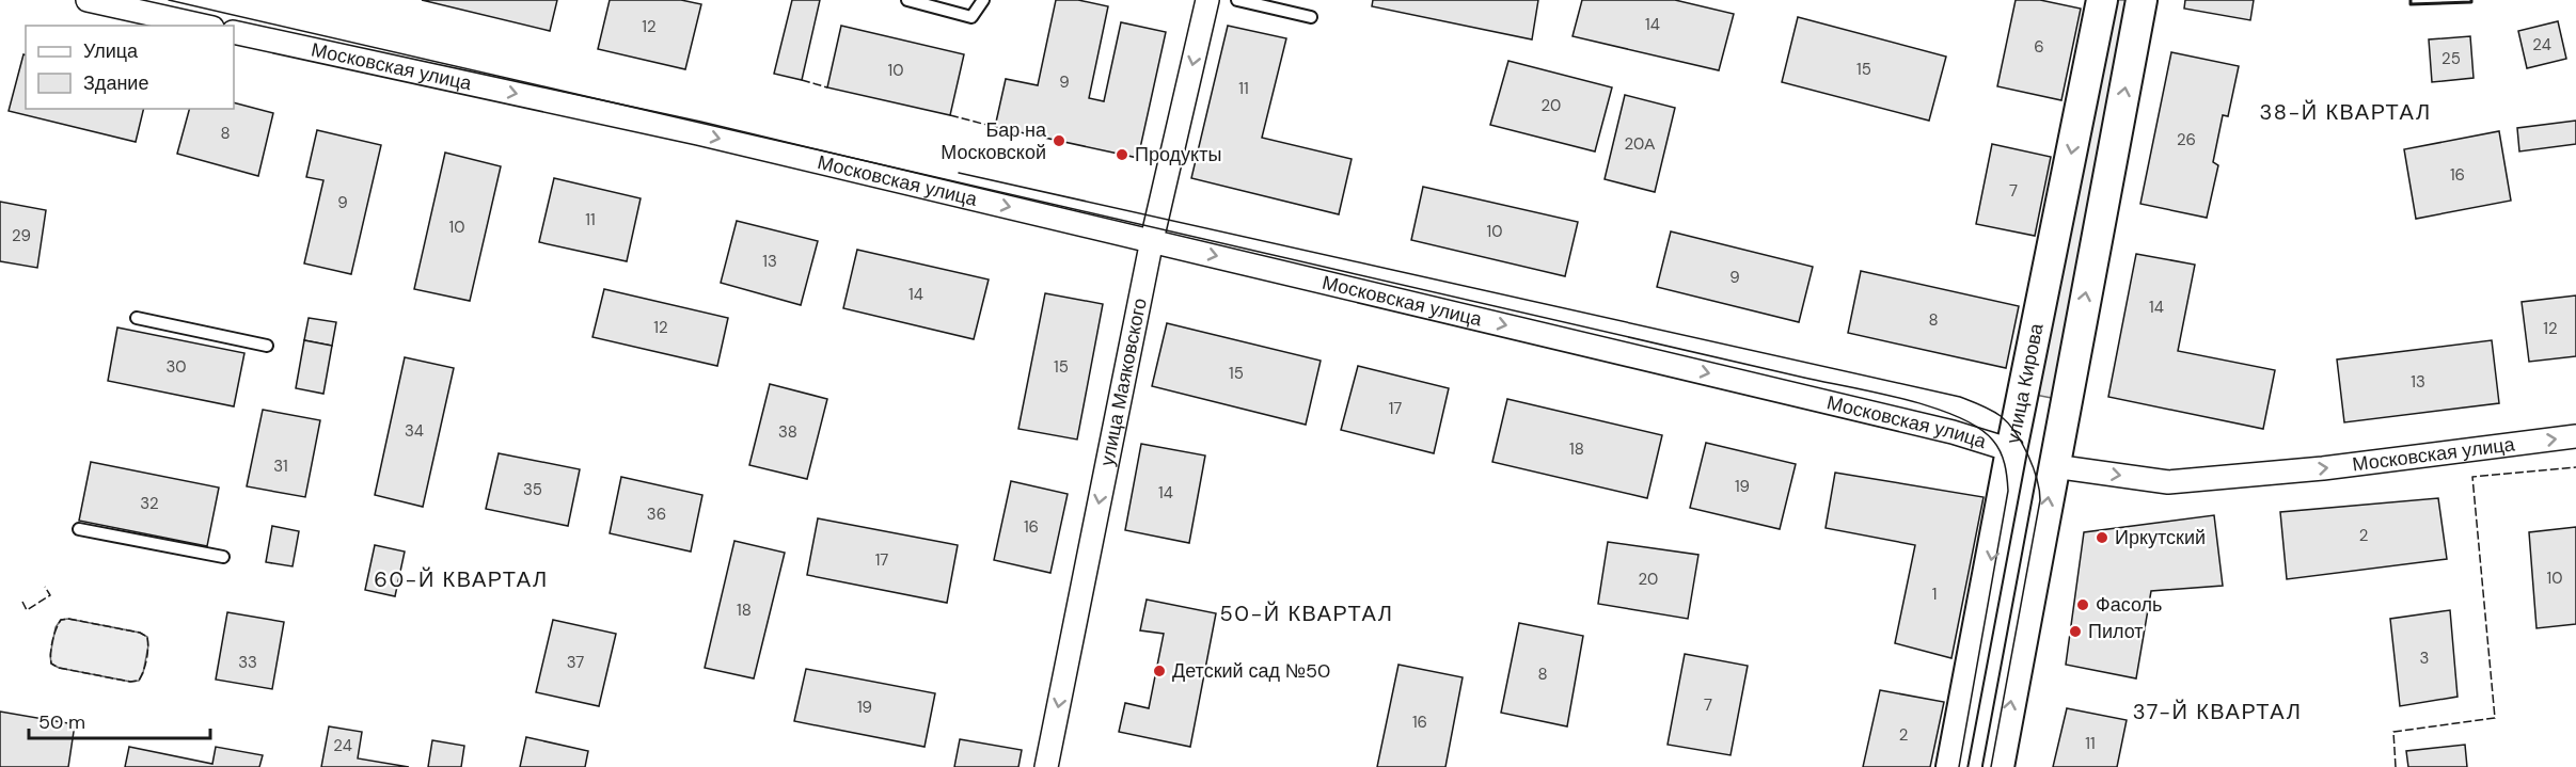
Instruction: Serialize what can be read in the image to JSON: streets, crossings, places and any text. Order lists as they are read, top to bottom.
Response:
{
  "streets": {
    "street": ["Московская улица", "улица Маяковского", "улица Кирова"]
  },
  "crossings": [
    ["Московская улица", "улица Маяковского"],
    ["Московская улица", "улица Кирова"]
  ],
  "one_way": ["Московская улица", "улица Маяковского"],
  "districts": [
    "38-Й КВАРТАЛ",
    "60-Й КВАРТАЛ",
    "50-Й КВАРТАЛ",
    "37-Й КВАРТАЛ"
  ],
  "places": [
    "Бар на Московской",
    "Продукты",
    "Иркутский",
    "Фасоль",
    "Пилот",
    "Детский сад №50"
  ],
  "house_numbers": [
    "14",
    "12",
    "24",
    "6",
    "25",
    "15",
    "10",
    "9",
    "11",
    "20",
    "8",
    "26",
    "20А",
    "16",
    "7",
    "9",
    "11",
    "10",
    "10",
    "29",
    "13",
    "9",
    "14",
    "14",
    "8",
    "12",
    "12",
    "30",
    "15",
    "15",
    "13",
    "17",
    "34",
    "38",
    "18",
    "31",
    "19",
    "35",
    "14",
    "32",
    "36",
    "16",
    "2",
    "17",
    "10",
    "20",
    "1",
    "18",
    "3",
    "33",
    "37",
    "8",
    "7",
    "19",
    "16",
    "2",
    "11",
    "24"
  ],
  "legend": ["Улица", "Здание"],
  "scale_bar": "50 m"
}
